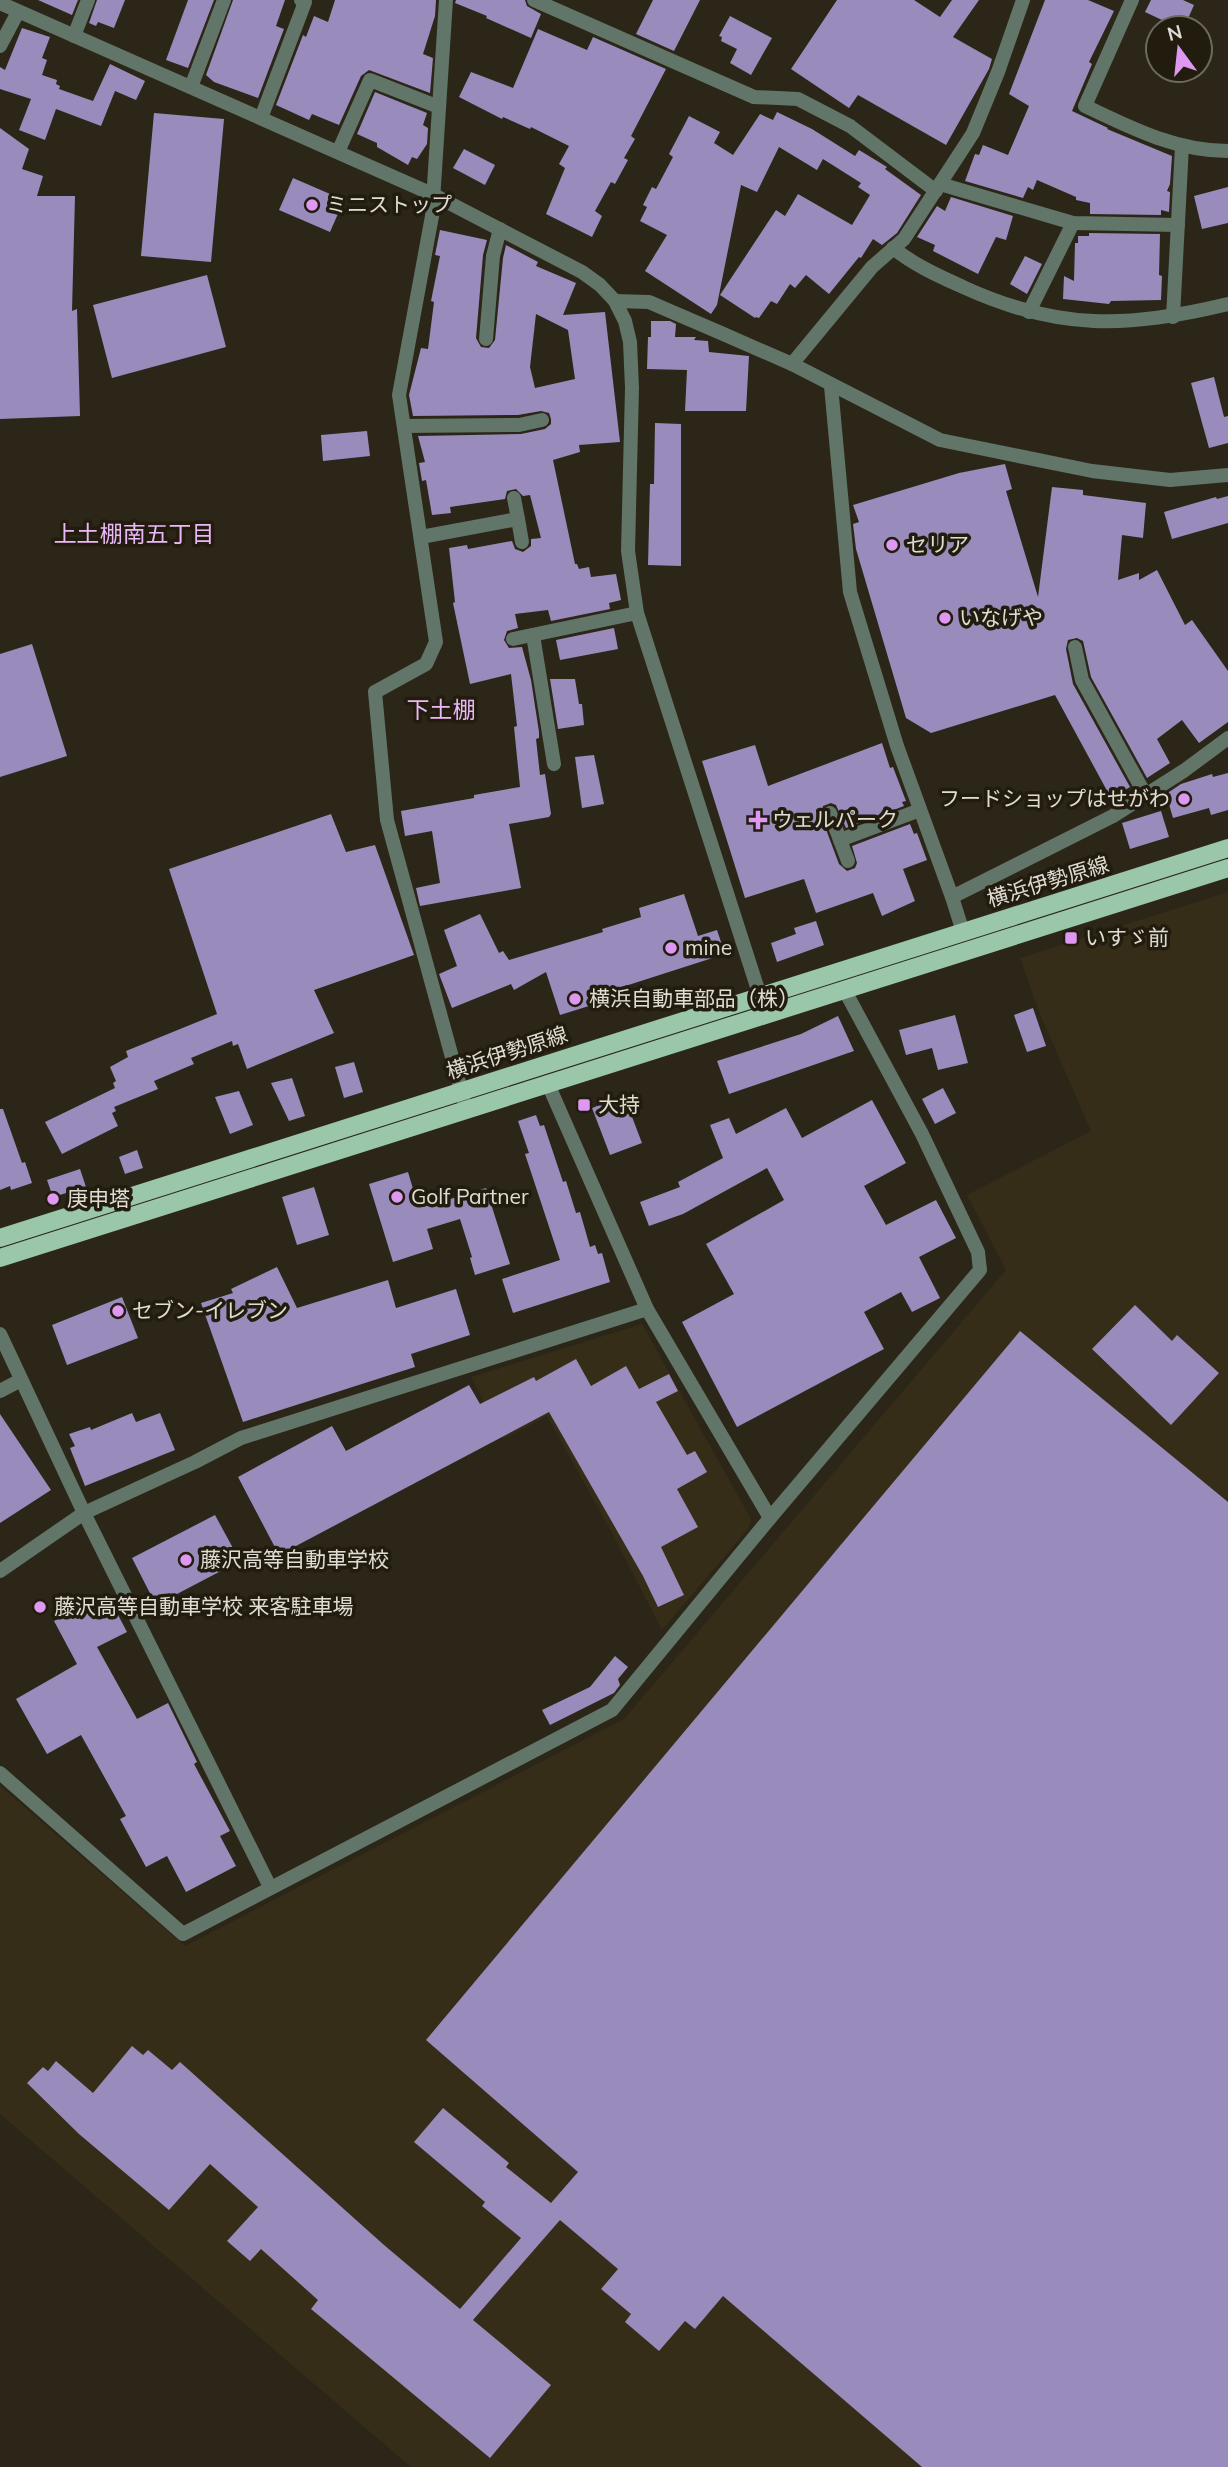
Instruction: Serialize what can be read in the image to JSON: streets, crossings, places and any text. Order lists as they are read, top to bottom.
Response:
{
  "streets": {
    "main road": ["横浜伊勢原線"]
  },
  "districts": ["上土棚南五丁目", "下土棚"],
  "places": {
    "other": [
      "ミニストップ",
      "セリア",
      "いなげや",
      "フードショップはせがわ",
      "mine",
      "横浜自動車部品（株）",
      "Golf Partner",
      "庚申塔",
      "セブン-イレブン",
      "藤沢高等自動車学校",
      "藤沢高等自動車学校 来客駐車場"
    ],
    "health": ["ウェルパーク"],
    "transit": ["いすゞ前", "大持"]
  },
  "north": "top"
}
